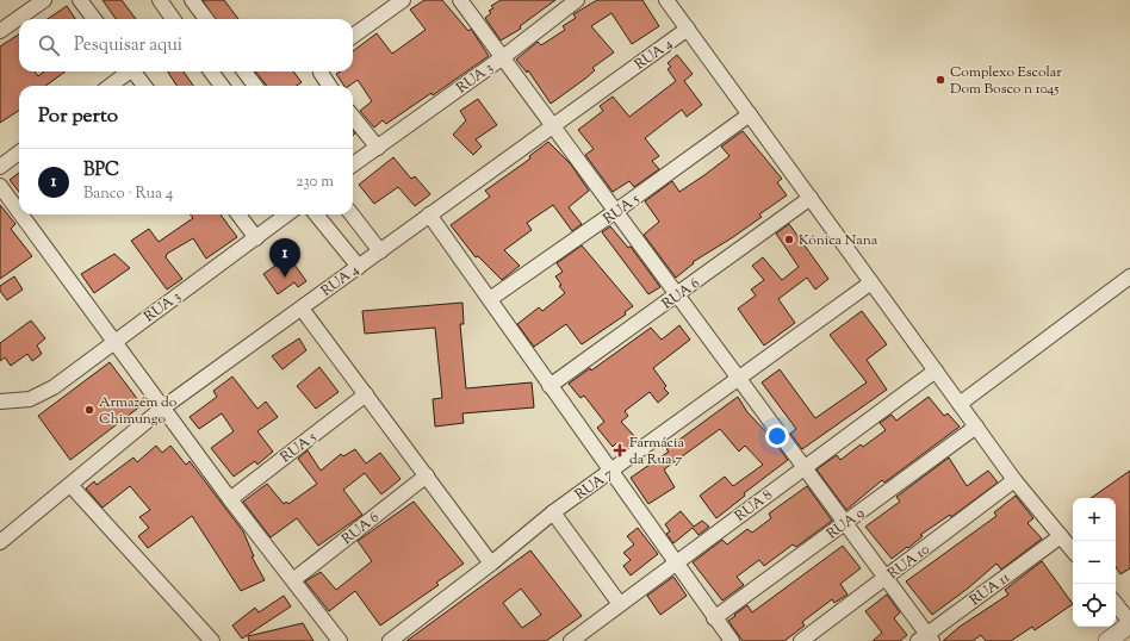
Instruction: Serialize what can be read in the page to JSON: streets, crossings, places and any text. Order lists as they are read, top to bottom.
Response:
{
  "streets": {
    "street": [
      "RUA 4",
      "RUA 3",
      "RUA 5",
      "RUA 6",
      "RUA 7",
      "RUA 8",
      "RUA 9",
      "RUA 10",
      "RUA 11"
    ]
  },
  "places": {
    "other": ["Complexo Escolar Dom Bosco n 1045", "Kónica Nana", "Armazém do Chimungo"],
    "health": ["Farmácia da Rua 7"]
  },
  "page": {
    "search": "Pesquisar aqui",
    "heading": "Por perto",
    "list": [
      {
        "mark": "1",
        "name": "BPC",
        "note": "Banco · Rua 4",
        "value": "230 m"
      }
    ],
    "pins": "1",
    "map_buttons": ["+", "−"]
  }
}
